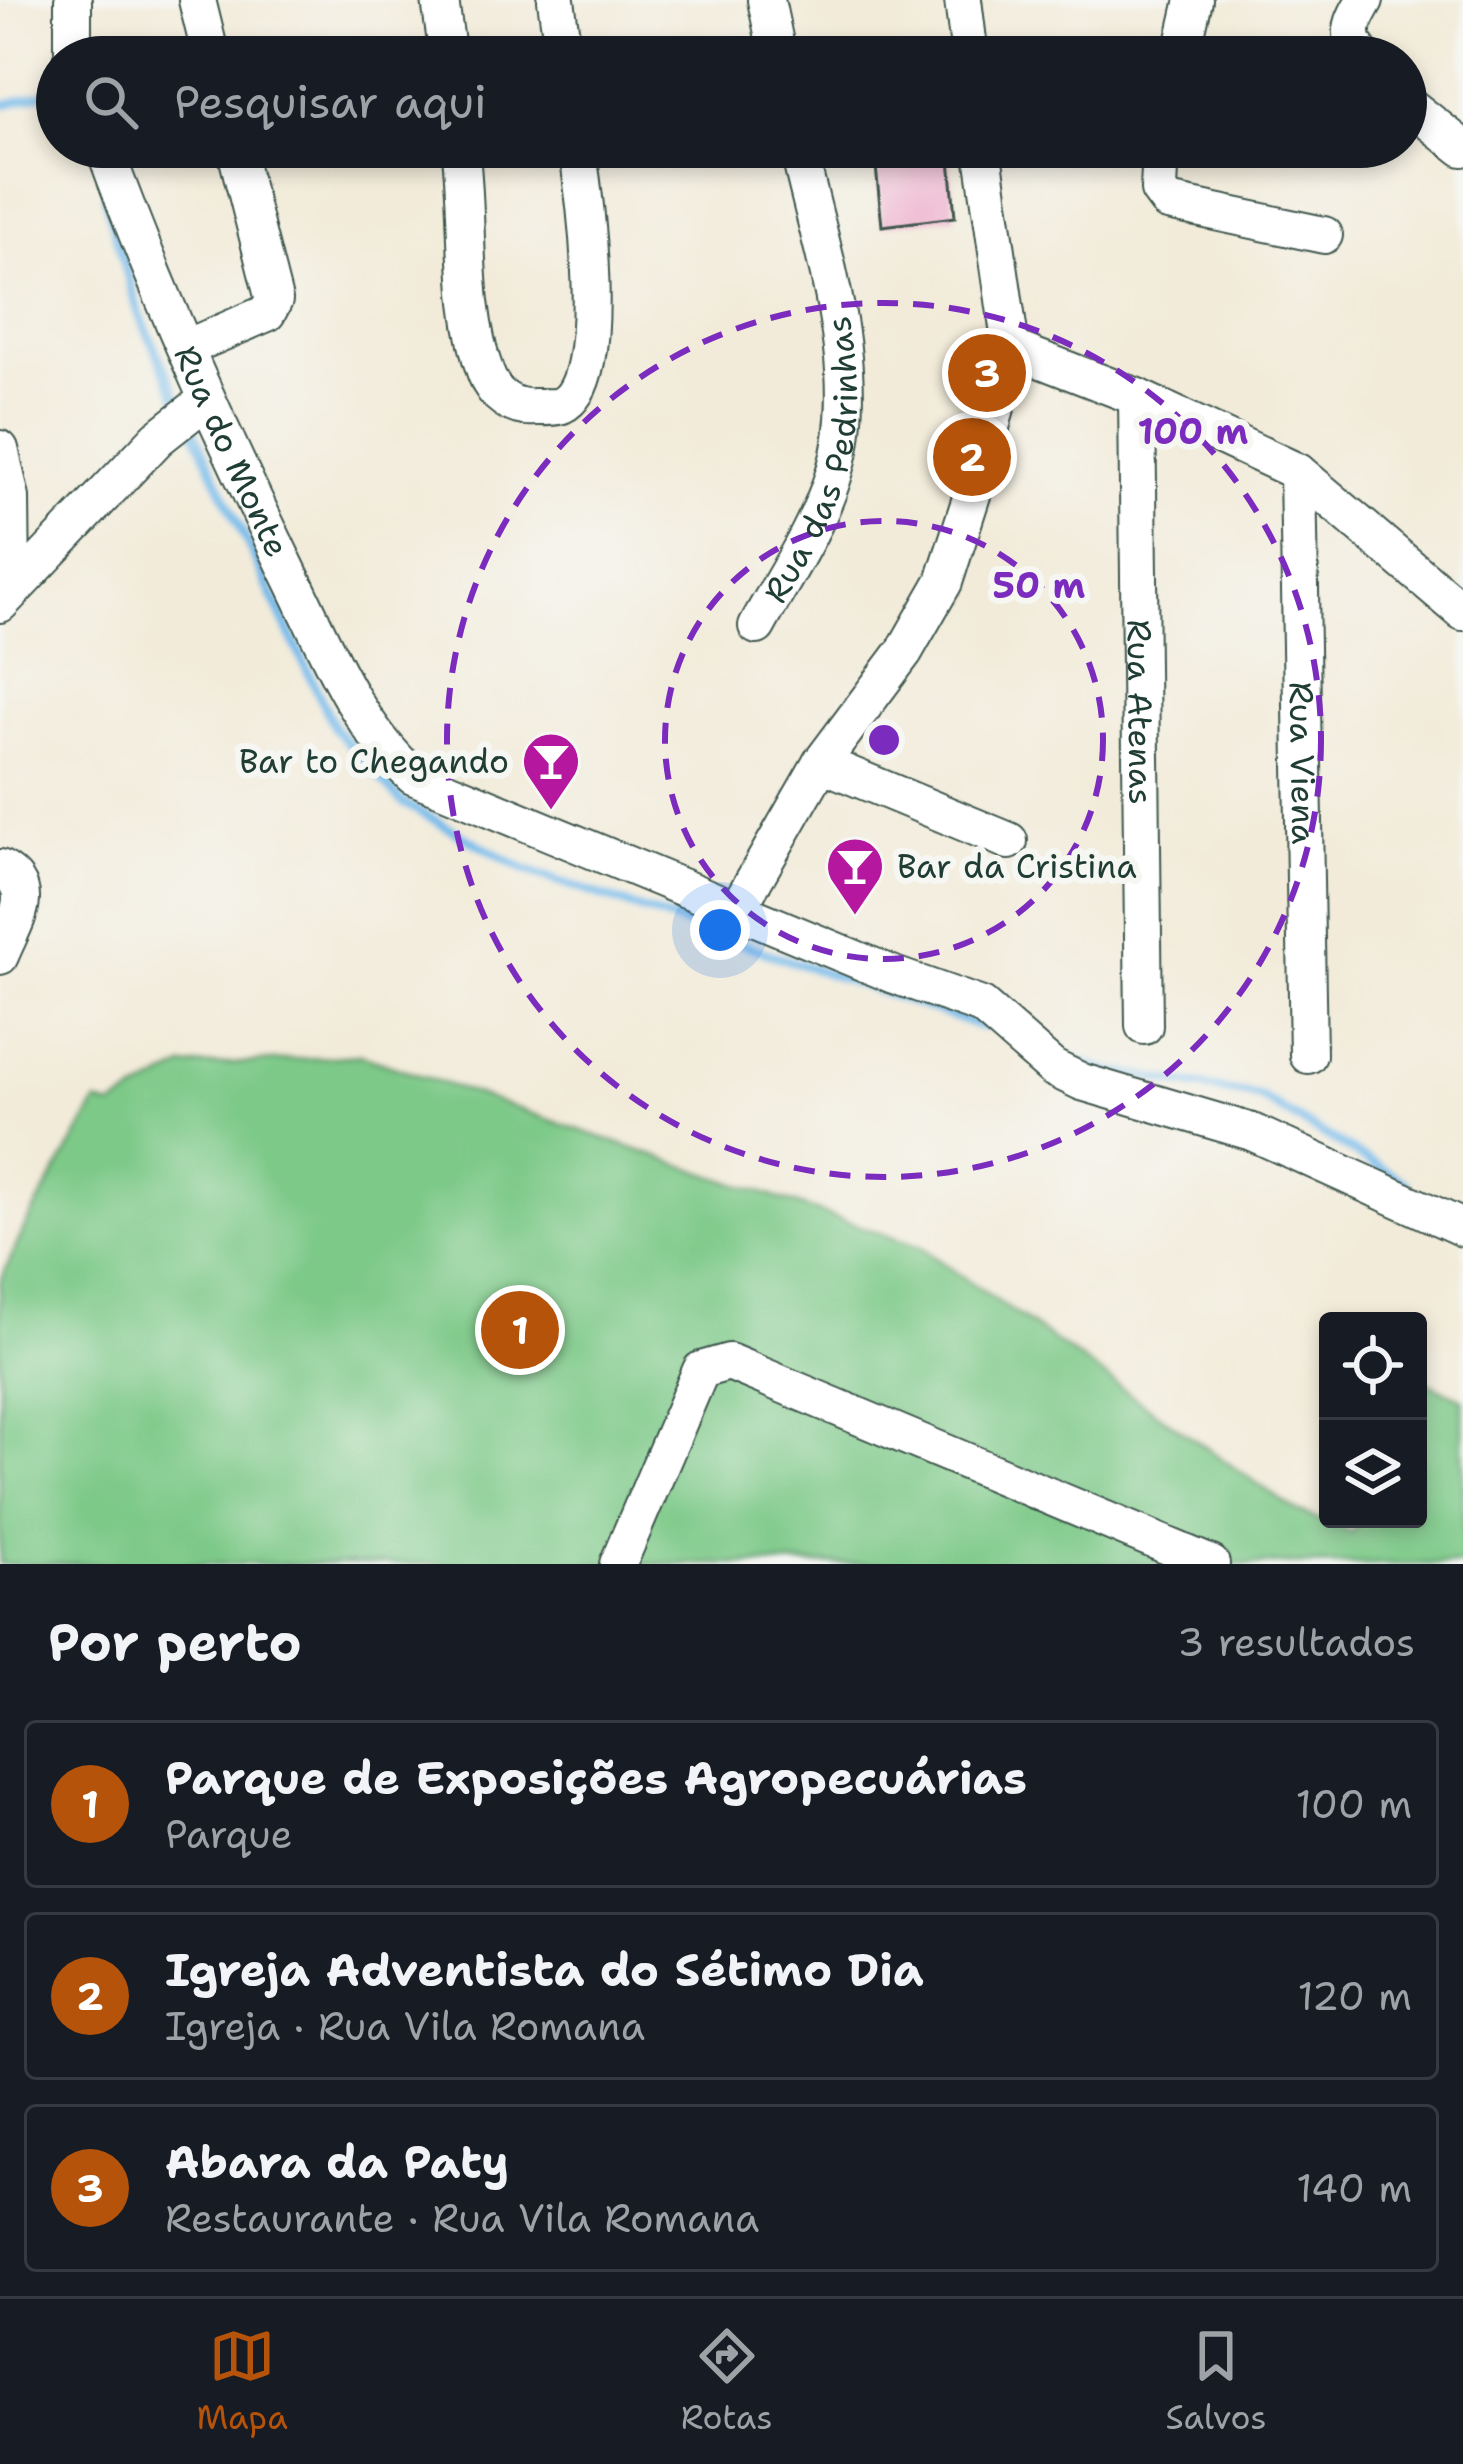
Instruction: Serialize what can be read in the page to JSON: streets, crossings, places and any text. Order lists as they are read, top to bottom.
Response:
{
  "streets": {
    "street": [
      "Rua do Monte",
      "Rua das Pedrinhas",
      "Rua Atenas",
      "Rua Viena"
    ]
  },
  "places": {
    "bar": ["Bar to Chegando", "Bar da Cristina"]
  },
  "page": {
    "search": "Pesquisar aqui",
    "pins": ["3", "2", "1"],
    "heading": ["Por perto", "3 resultados"],
    "list": [
      {
        "mark": "1",
        "name": "Parque de Exposições Agropecuárias",
        "note": "Parque",
        "value": "100 m"
      },
      {
        "mark": "2",
        "name": "Igreja Adventista do Sétimo Dia",
        "note": "Igreja · Rua Vila Romana",
        "value": "120 m"
      },
      {
        "mark": "3",
        "name": "Abara da Paty",
        "note": "Restaurante · Rua Vila Romana",
        "value": "140 m"
      }
    ],
    "nav": ["Mapa", "Rotas", "Salvos"]
  },
  "rings": ["100 m", "50 m"]
}
